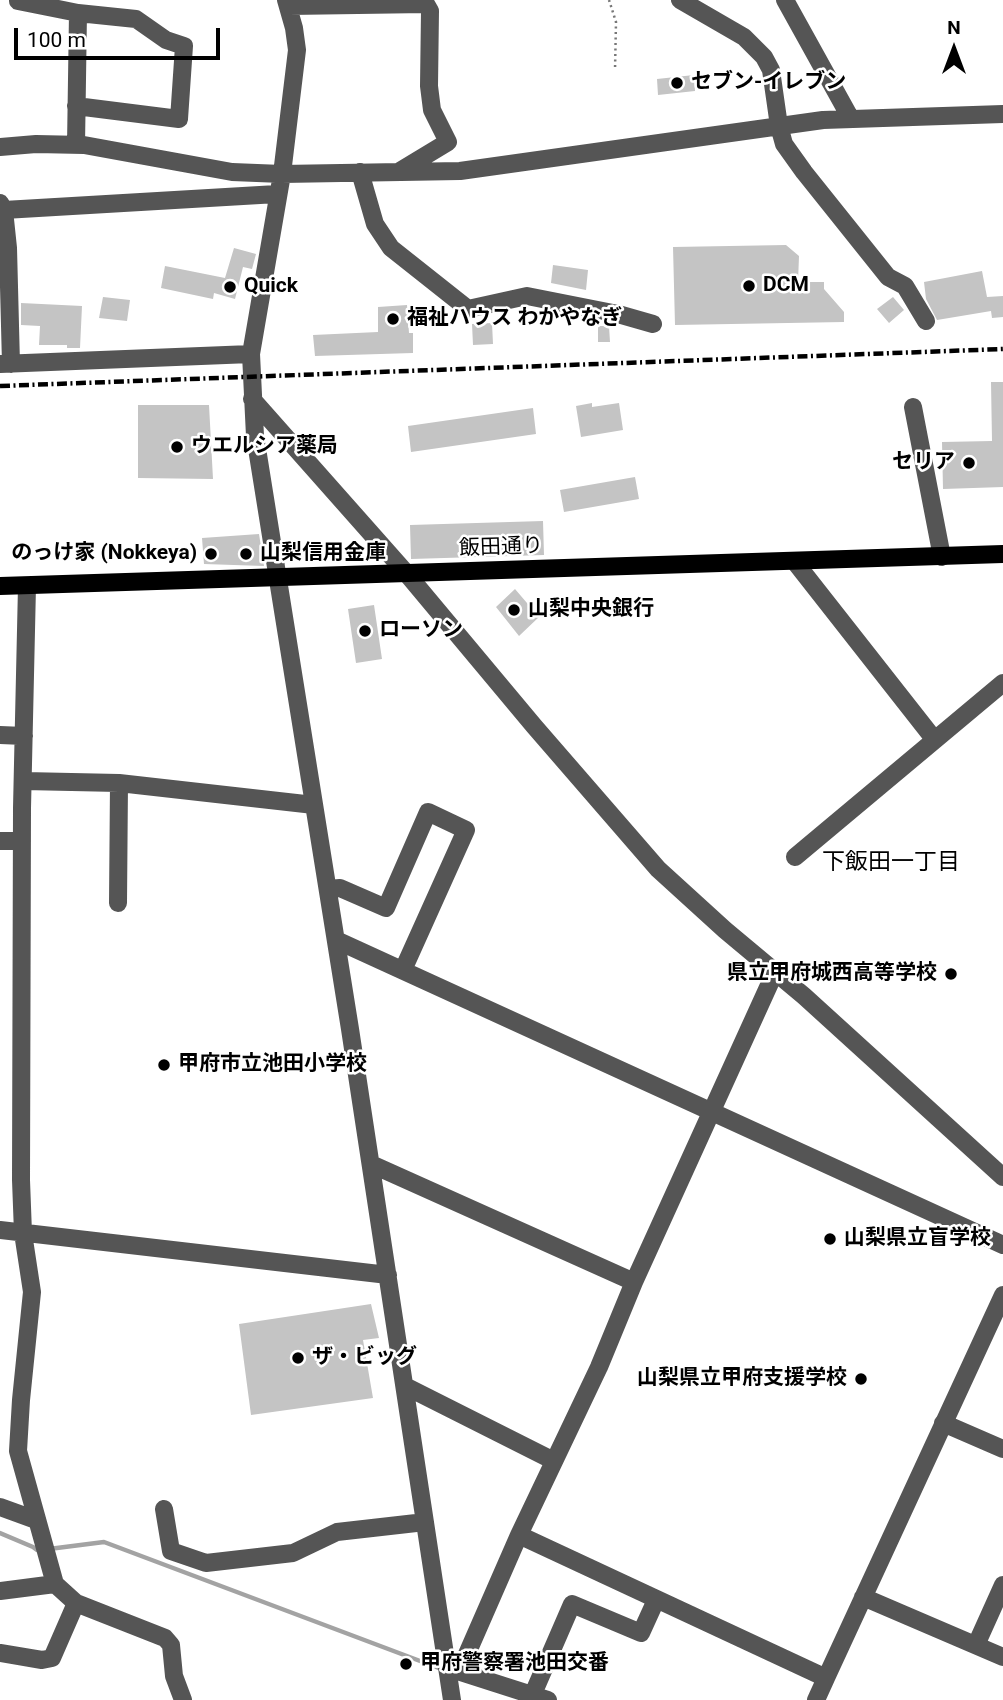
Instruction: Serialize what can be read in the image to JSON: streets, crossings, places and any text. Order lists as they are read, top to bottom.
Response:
{
  "streets": {
    "main road": ["飯田通り"]
  },
  "districts": ["下飯田一丁目"],
  "places": [
    "セブン-イレブン",
    "DCM",
    "Quick",
    "福祉ハウス わかやなぎ",
    "ウエルシア薬局",
    "セリア",
    "のっけ家 (Nokkeya)",
    "山梨信用金庫",
    "山梨中央銀行",
    "ローソン",
    "県立甲府城西高等学校",
    "甲府市立池田小学校",
    "山梨県立盲学校",
    "ザ・ビッグ",
    "山梨県立甲府支援学校",
    "甲府警察署池田交番"
  ],
  "scale_bar": "100 m",
  "north": "top"
}
